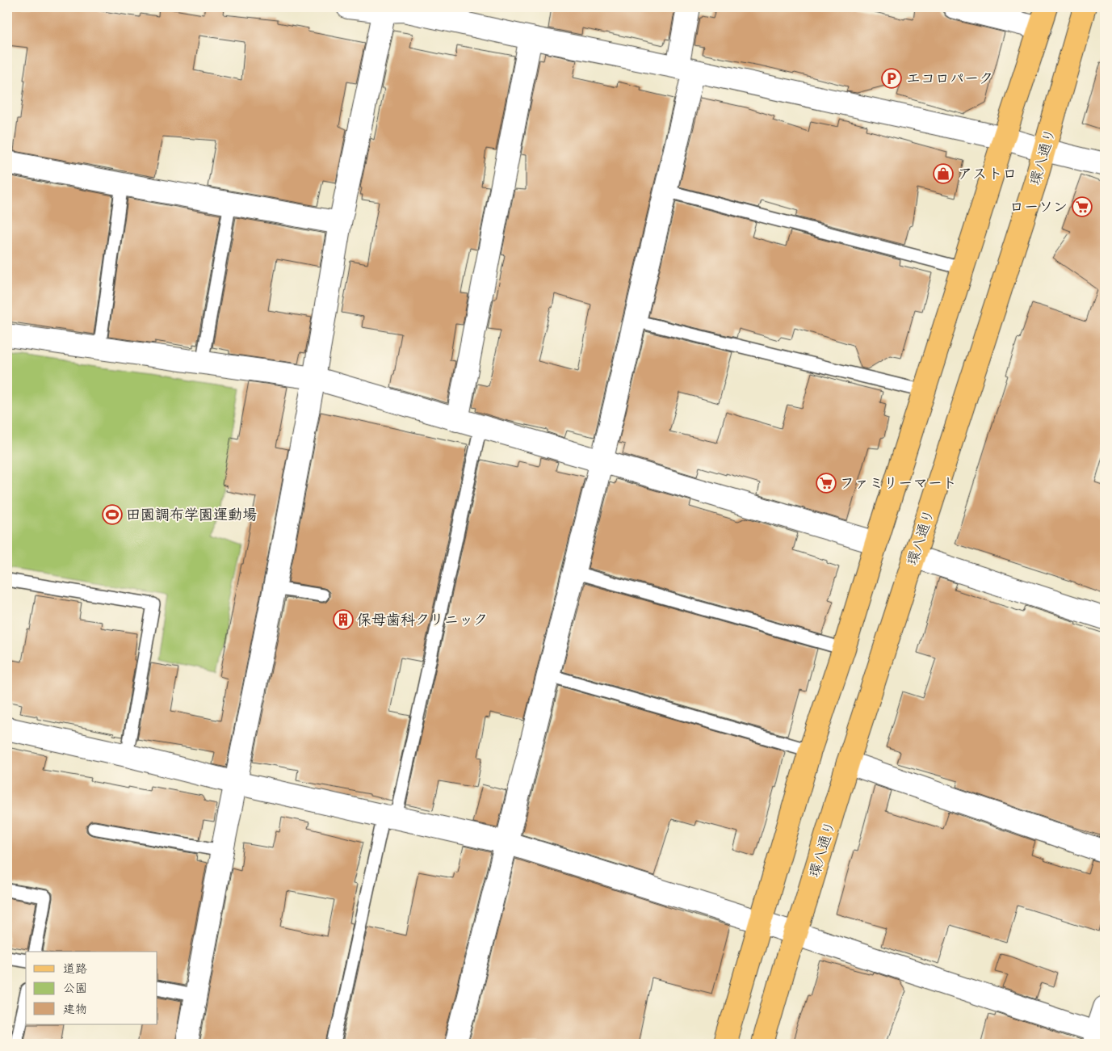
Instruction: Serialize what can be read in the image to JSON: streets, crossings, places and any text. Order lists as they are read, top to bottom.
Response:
{
  "streets": {
    "main road": ["環八通り"]
  },
  "places": {
    "parking": ["エコロパーク"],
    "shop": ["アストロ"],
    "supermarket": ["ローソン", "ファミリーマート"],
    "sports": ["田園調布学園運動場"],
    "building": ["保母歯科クリニック"]
  },
  "legend": ["道路", "公園", "建物"]
}
